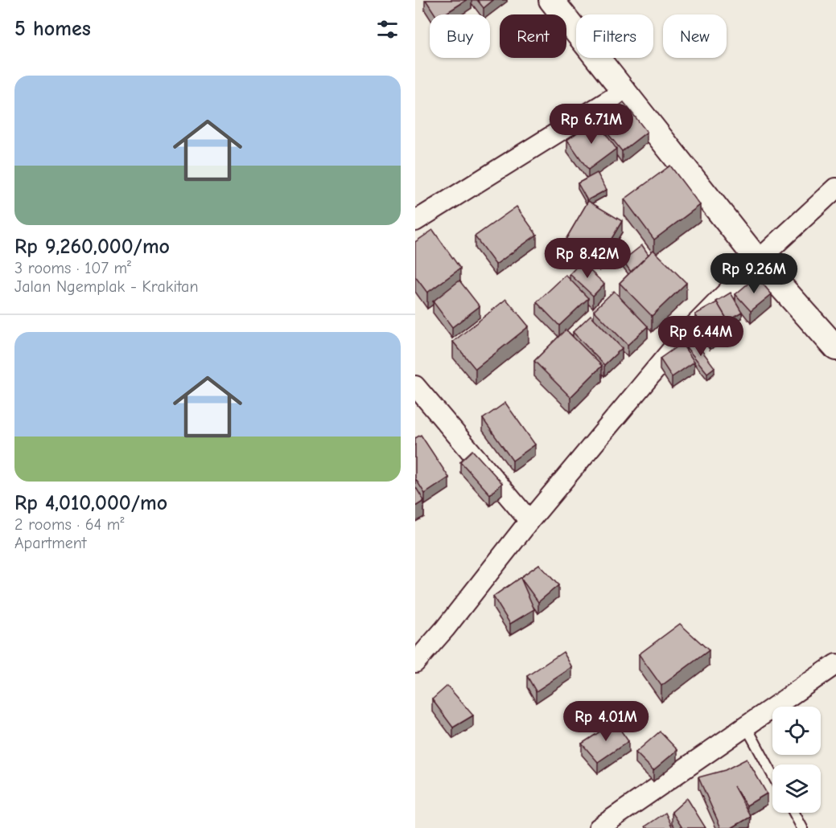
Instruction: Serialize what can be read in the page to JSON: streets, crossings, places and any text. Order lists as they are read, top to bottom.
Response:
{
  "page": {
    "heading": "5 homes",
    "chip": [
      "Buy",
      "Rent",
      "Filters",
      "New"
    ],
    "list": [
      {
        "name": "Rp 9,260,000/mo",
        "note": "3 rooms · 107 m² · Jalan Ngemplak - Krakitan"
      },
      {
        "name": "Rp 4,010,000/mo",
        "note": "2 rooms · 64 m² · Apartment"
      }
    ],
    "price": [
      "Rp 6.71M",
      "Rp 8.42M",
      "Rp 9.26M",
      "Rp 6.44M",
      "Rp 4.01M"
    ]
  }
}
